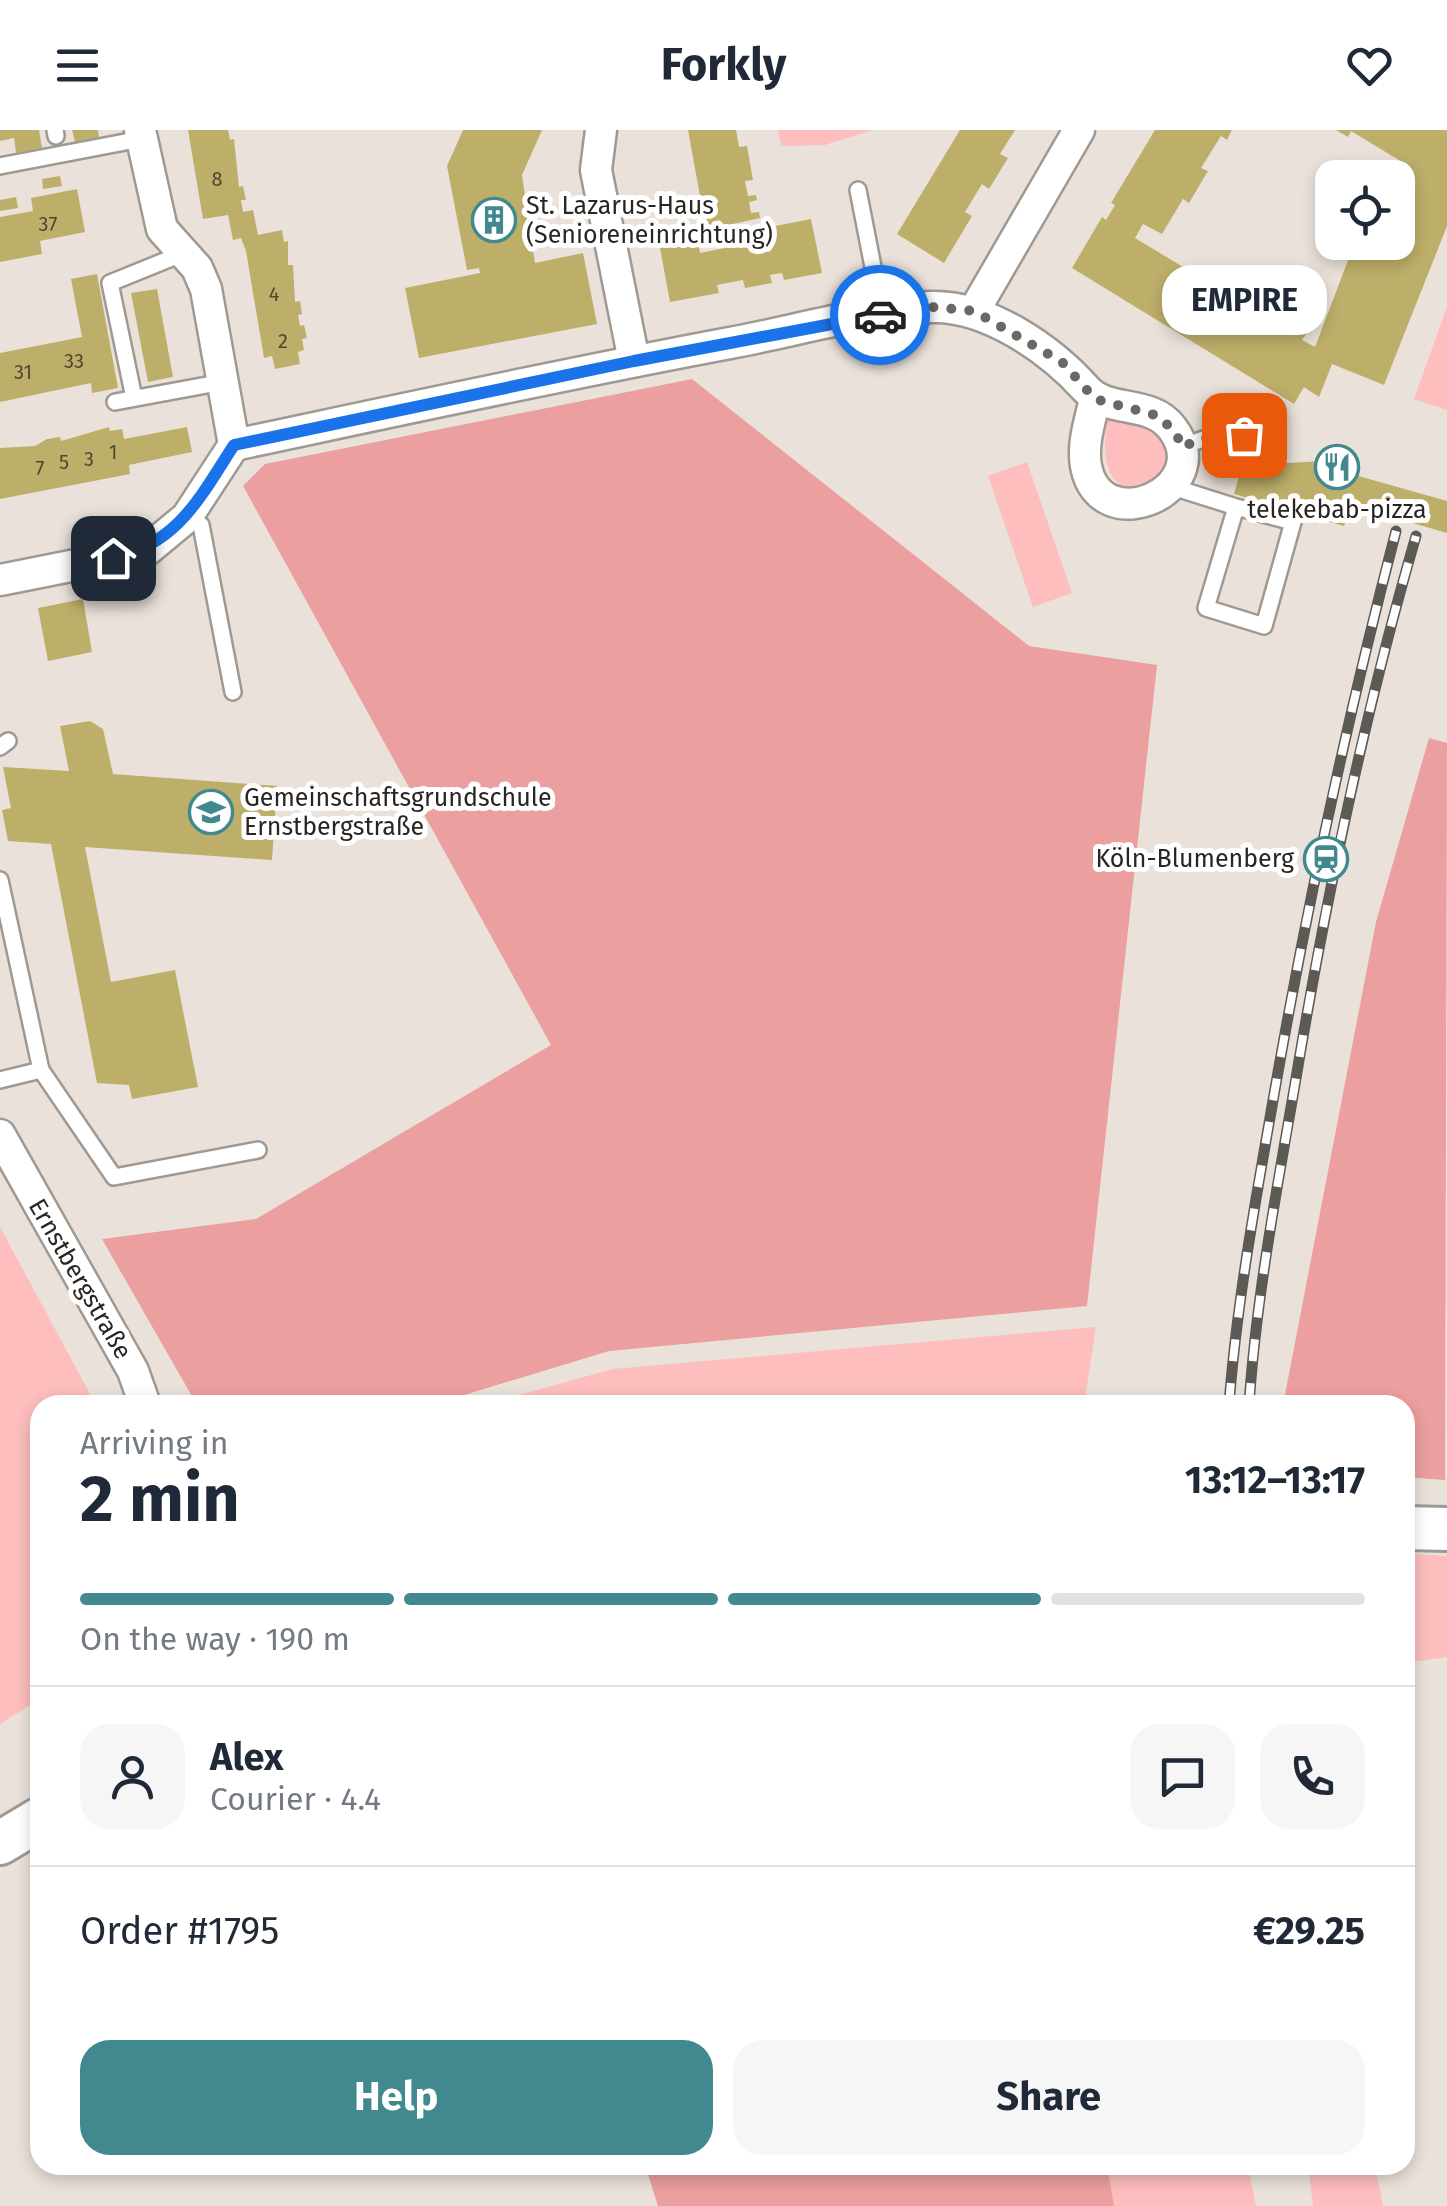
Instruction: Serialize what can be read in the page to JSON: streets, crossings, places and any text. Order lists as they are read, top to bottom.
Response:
{
  "streets": {
    "street": ["Ernstbergstraße"]
  },
  "places": {
    "building": ["St. Lazarus-Haus (Senioreneinrichtung)"],
    "other": ["EMPIRE"],
    "restaurant": ["telekebab-pizza"],
    "school or university": ["Gemeinschaftsgrundschule Ernstbergstraße"],
    "station": ["Köln-Blumenberg"]
  },
  "house_numbers": [
    "8",
    "37",
    "4",
    "2",
    "33",
    "31",
    "1",
    "3",
    "5",
    "7"
  ],
  "page": {
    "header": "Forkly",
    "bubble": "EMPIRE",
    "heading": ["2 min", "Arriving in", "13:12–13:17"],
    "panel": [
      "Alex",
      "Courier · 4.4",
      "Order #1795",
      "€29.25"
    ],
    "bar": "On the way · 190 m",
    "buttons": ["Help", "Share"]
  }
}
